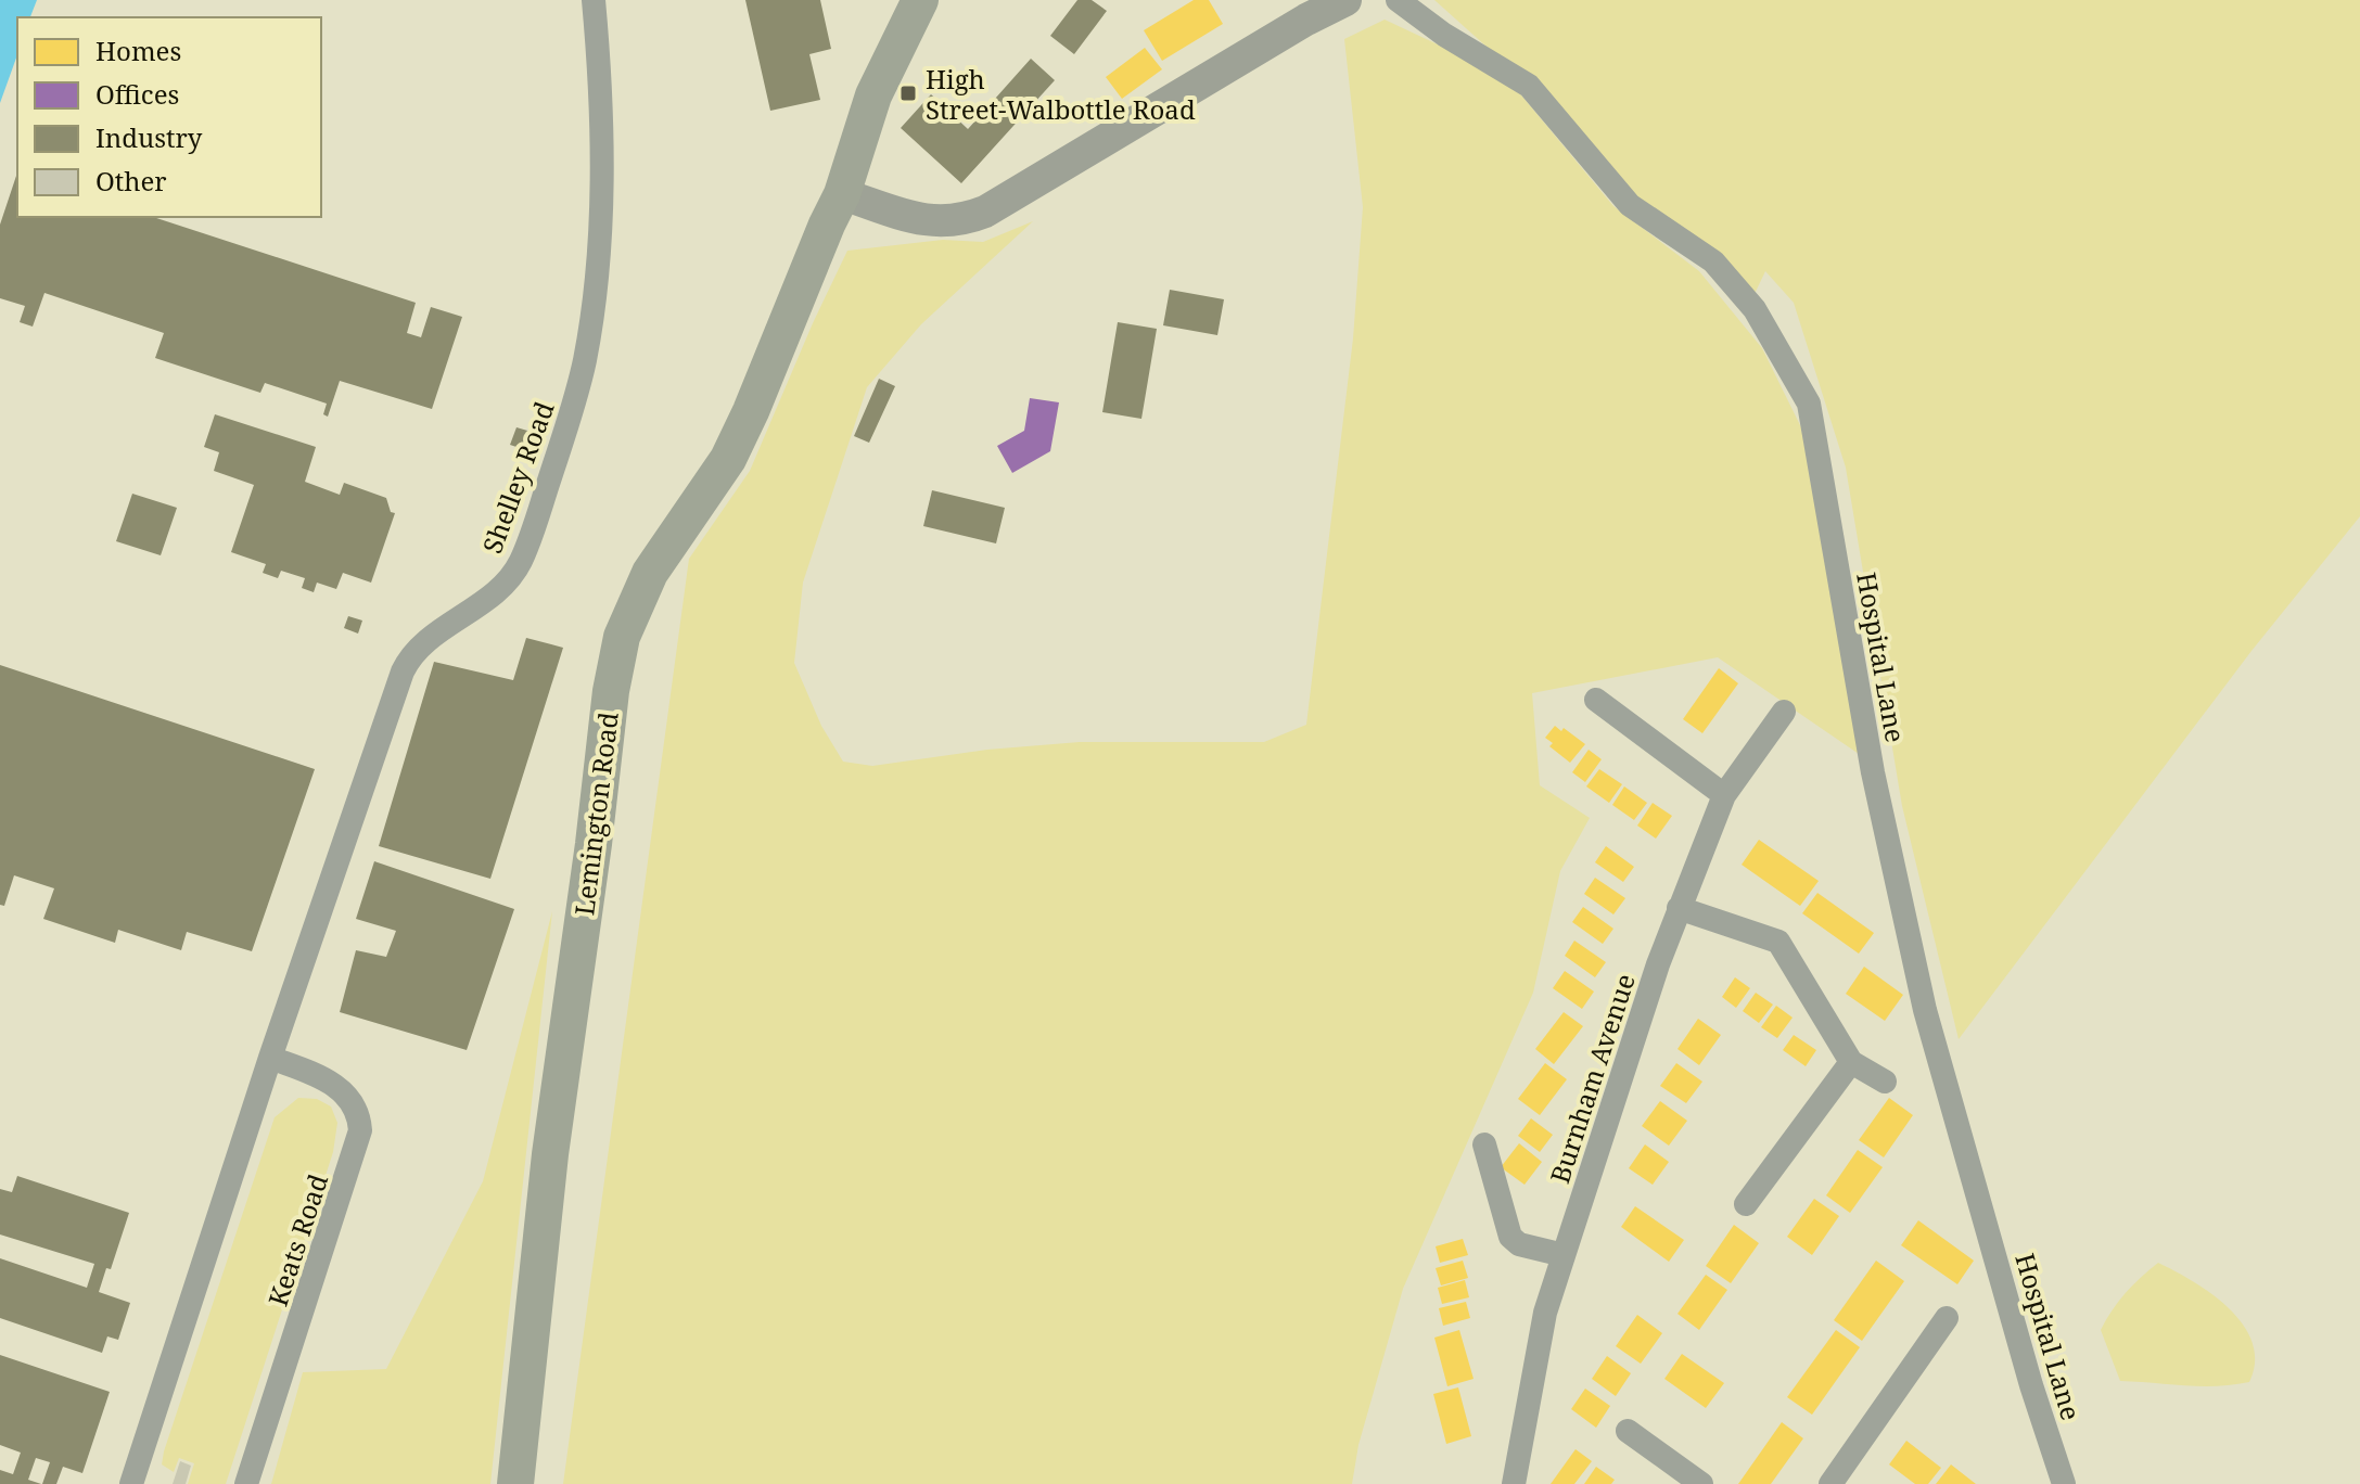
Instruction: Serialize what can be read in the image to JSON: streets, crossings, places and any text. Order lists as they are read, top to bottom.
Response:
{
  "streets": {
    "main road": ["Lemington Road"],
    "street": [
      "Shelley Road",
      "Hospital Lane",
      "Burnham Avenue",
      "Keats Road"
    ]
  },
  "crossings": [
    ["Shelley Road", "Keats Road"]
  ],
  "places": {
    "transit": ["High Street-Walbottle Road"]
  },
  "legend": [
    "Homes",
    "Offices",
    "Industry",
    "Other"
  ]
}
